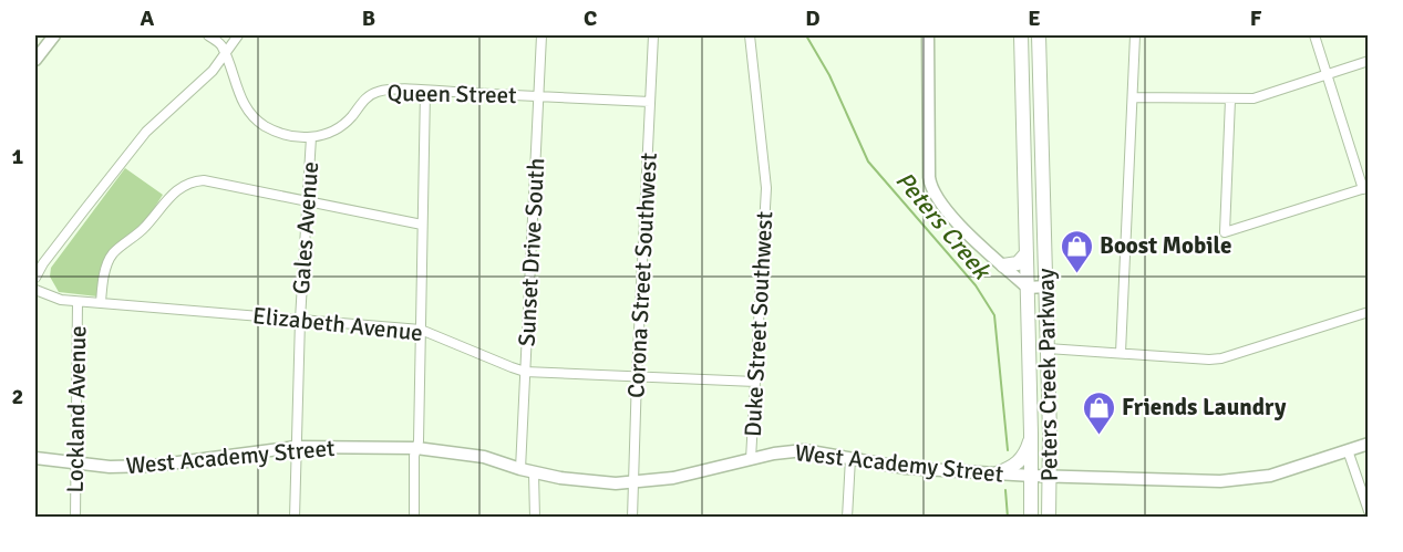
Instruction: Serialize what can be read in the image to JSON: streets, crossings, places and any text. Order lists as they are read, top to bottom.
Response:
{
  "streets": {
    "main road": ["Peters Creek Parkway"],
    "street": [
      "Queen Street",
      "Gales Avenue",
      "Sunset Drive South",
      "Corona Street Southwest",
      "Elizabeth Avenue",
      "Duke Street Southwest",
      "Lockland Avenue",
      "West Academy Street"
    ]
  },
  "crossings": [
    ["Queen Street", "Gales Avenue"],
    ["Queen Street", "Sunset Drive South"],
    ["Queen Street", "Corona Street Southwest"],
    ["Gales Avenue", "Elizabeth Avenue"],
    ["Gales Avenue", "West Academy Street"],
    ["Sunset Drive South", "Elizabeth Avenue"],
    ["Sunset Drive South", "West Academy Street"],
    ["Corona Street Southwest", "Elizabeth Avenue"],
    ["Corona Street Southwest", "West Academy Street"],
    ["Elizabeth Avenue", "Duke Street Southwest"],
    ["Elizabeth Avenue", "Lockland Avenue"],
    ["Duke Street Southwest", "West Academy Street"],
    ["Peters Creek Parkway", "West Academy Street"],
    ["Lockland Avenue", "West Academy Street"]
  ],
  "water": ["Peters Creek"],
  "places": {
    "shop": ["Boost Mobile", "Friends Laundry"]
  },
  "grid": {
    "columns": [
      "A",
      "B",
      "C",
      "D",
      "E",
      "F"
    ],
    "rows": ["1", "2"]
  }
}
